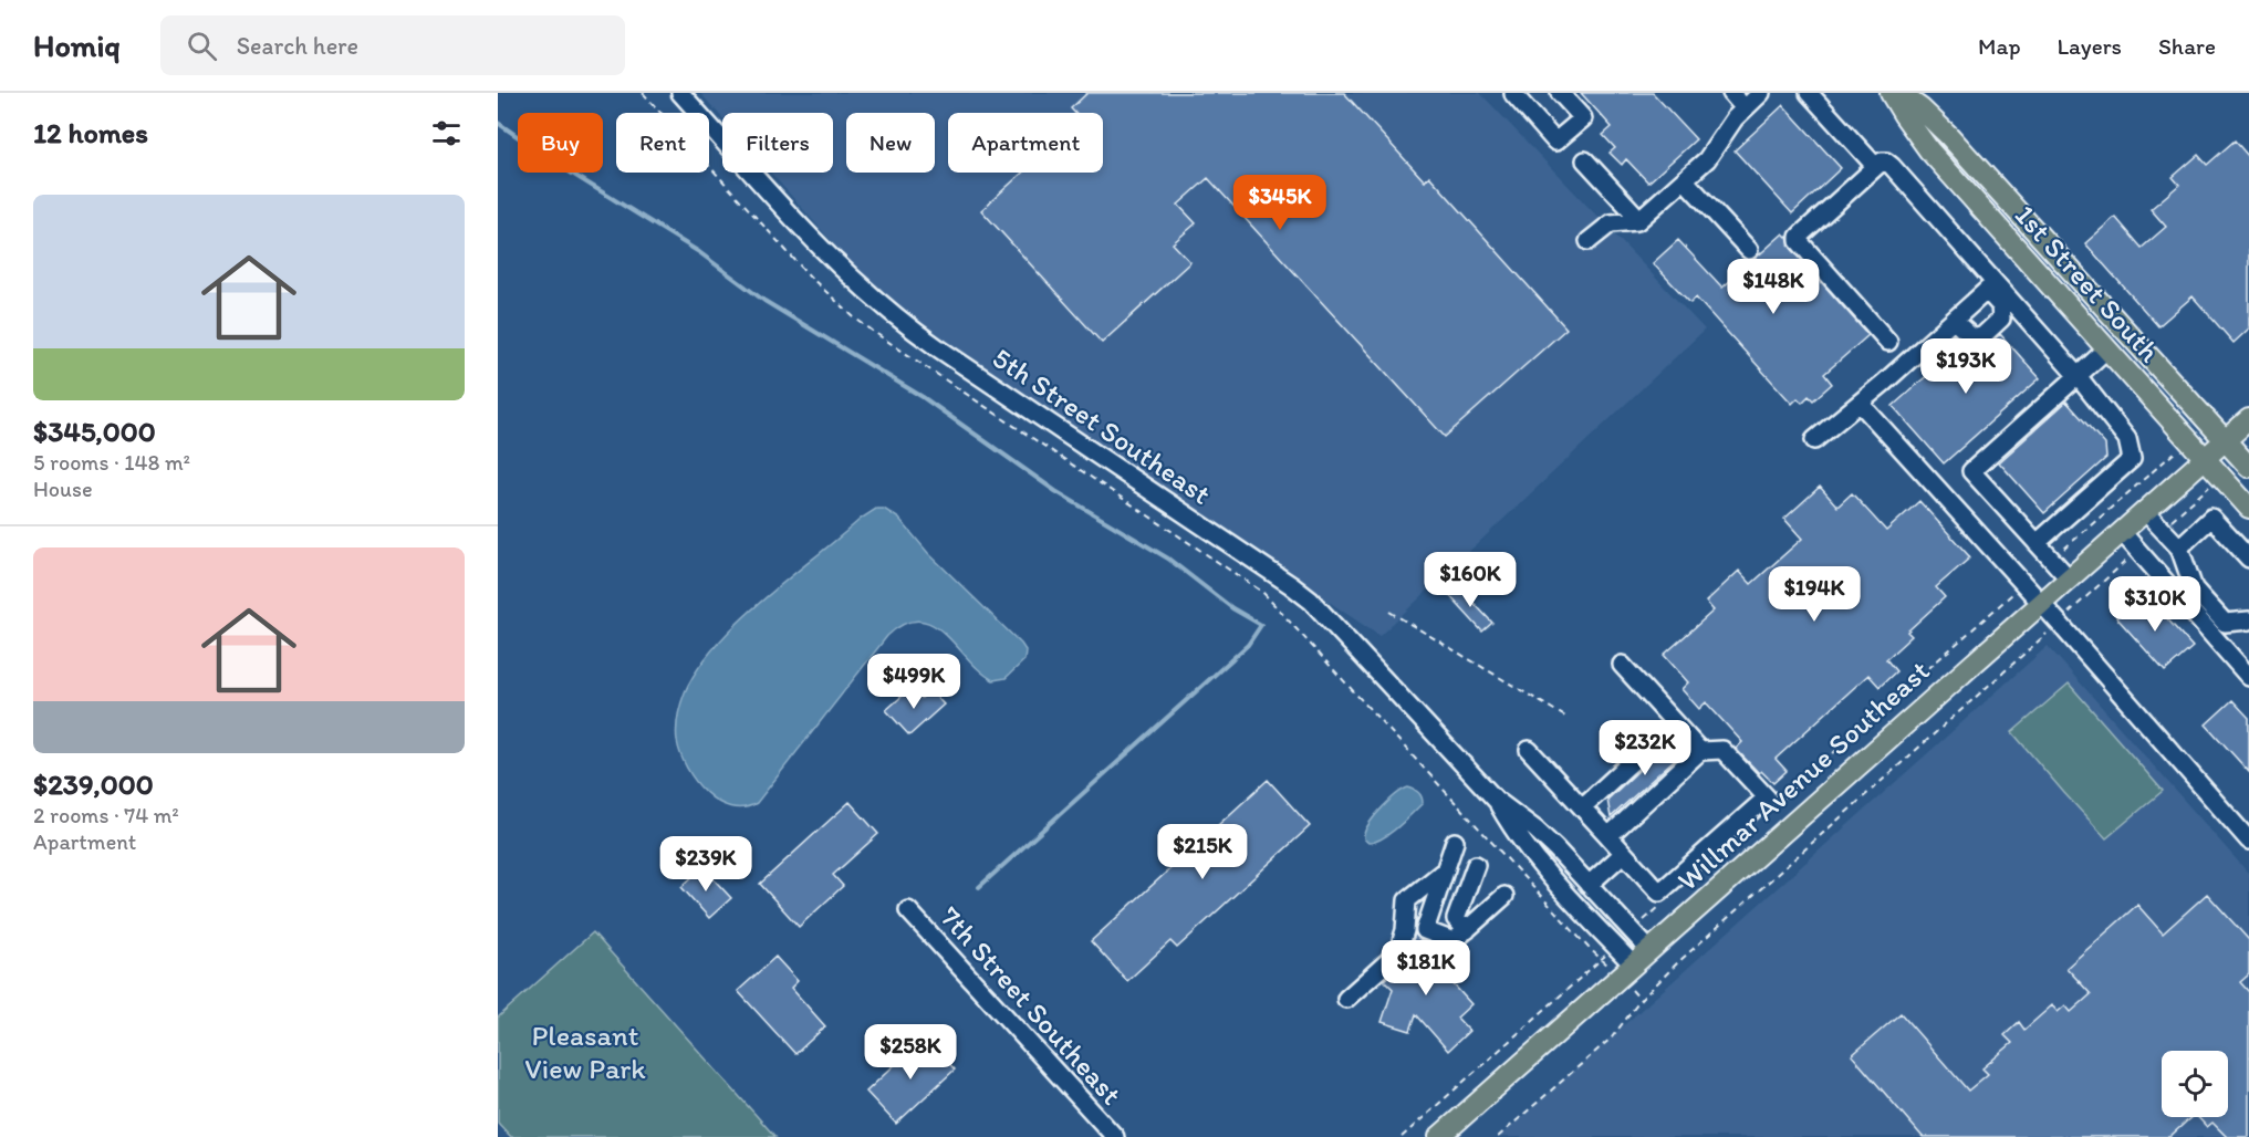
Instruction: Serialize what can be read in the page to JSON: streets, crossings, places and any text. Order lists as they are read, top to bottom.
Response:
{
  "streets": {
    "main road": ["1st Street South", "Willmar Avenue Southeast"],
    "street": ["5th Street Southeast", "7th Street Southeast"]
  },
  "crossings": [
    ["1st Street South", "Willmar Avenue Southeast"],
    ["5th Street Southeast", "Willmar Avenue Southeast"]
  ],
  "parks": ["Pleasant View Park"],
  "page": {
    "header": "Homiq",
    "search": "Search here",
    "nav": ["Map", "Layers", "Share"],
    "heading": "12 homes",
    "chip": [
      "Buy",
      "Rent",
      "Filters",
      "New",
      "Apartment"
    ],
    "list": [
      {
        "name": "$345,000",
        "note": "5 rooms · 148 m² · House"
      },
      {
        "name": "$239,000",
        "note": "2 rooms · 74 m² · Apartment"
      }
    ],
    "price": [
      "$345K",
      "$148K",
      "$193K",
      "$160K",
      "$194K",
      "$310K",
      "$499K",
      "$232K",
      "$215K",
      "$239K",
      "$181K",
      "$258K"
    ]
  }
}
